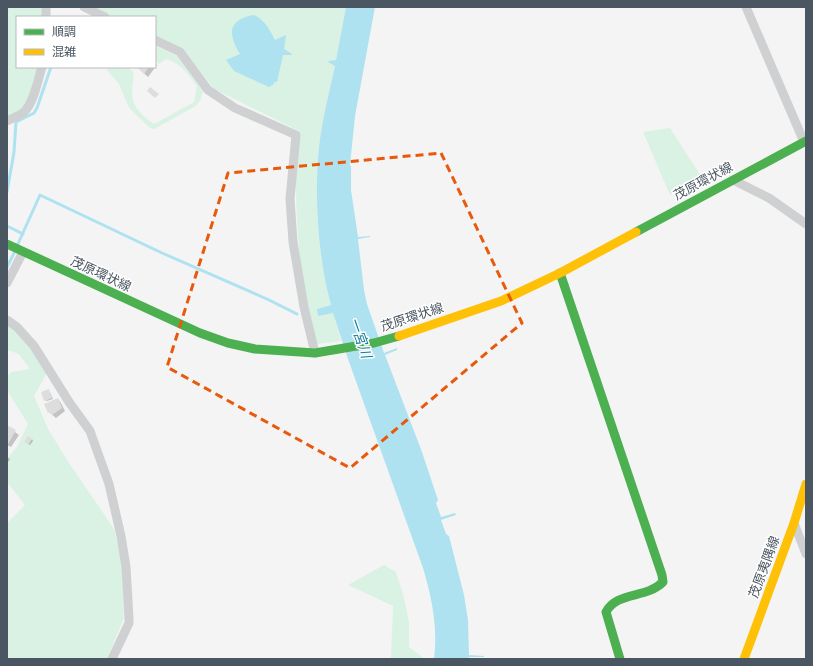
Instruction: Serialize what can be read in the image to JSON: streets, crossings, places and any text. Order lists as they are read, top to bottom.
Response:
{
  "streets": {
    "main road": ["茂原環状線", "茂原夷隅線"]
  },
  "water": ["一宮川"],
  "legend": ["順調", "混雑"]
}
